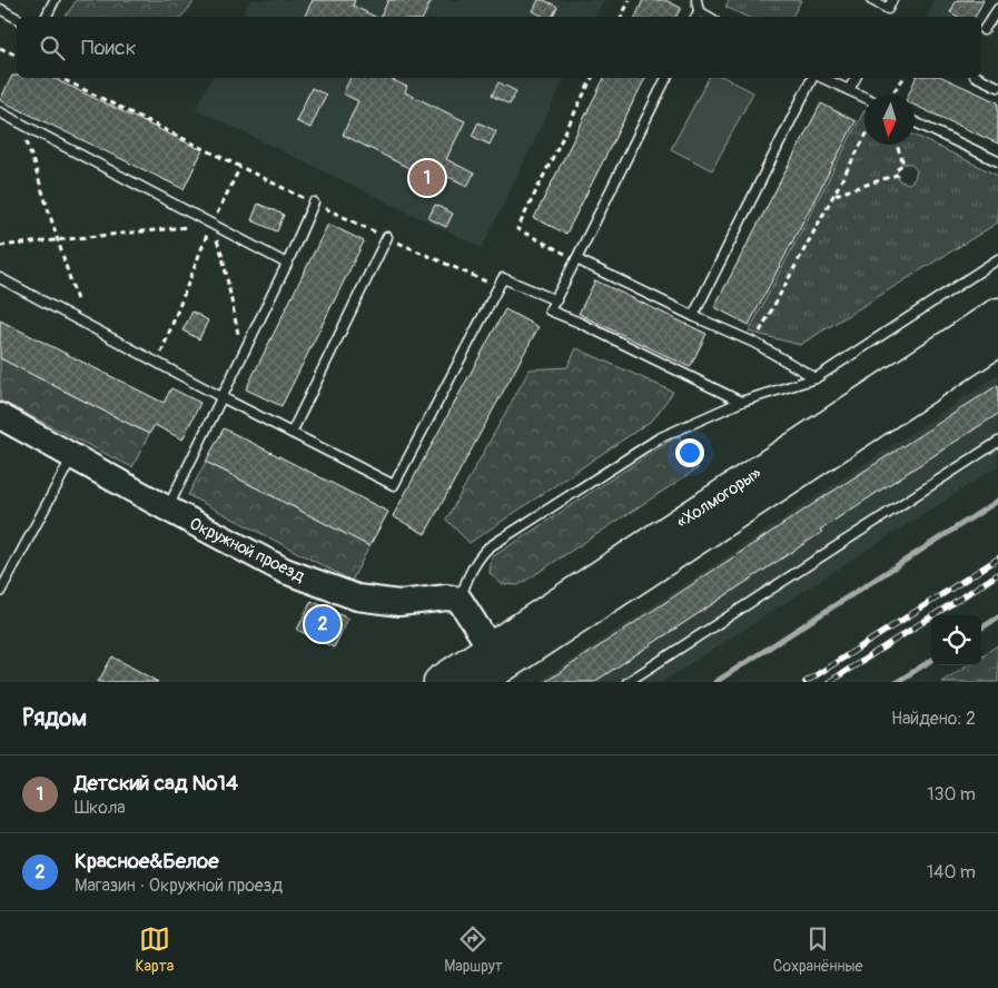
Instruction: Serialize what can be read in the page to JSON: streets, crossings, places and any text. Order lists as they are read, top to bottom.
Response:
{
  "streets": {
    "highway": ["«Холмогоры»"],
    "street": ["Окружной проезд"]
  },
  "north": "bottom",
  "page": {
    "search": "Поиск",
    "pins": ["1", "2"],
    "heading": ["Рядом", "Найдено: 2"],
    "list": [
      {
        "mark": "1",
        "name": "Детский сад №14",
        "note": "Школа",
        "value": "130 m"
      },
      {
        "mark": "2",
        "name": "Красное&Белое",
        "note": "Магазин · Окружной проезд",
        "value": "140 m"
      }
    ],
    "nav": ["Карта", "Маршрут", "Сохранённые"]
  }
}
